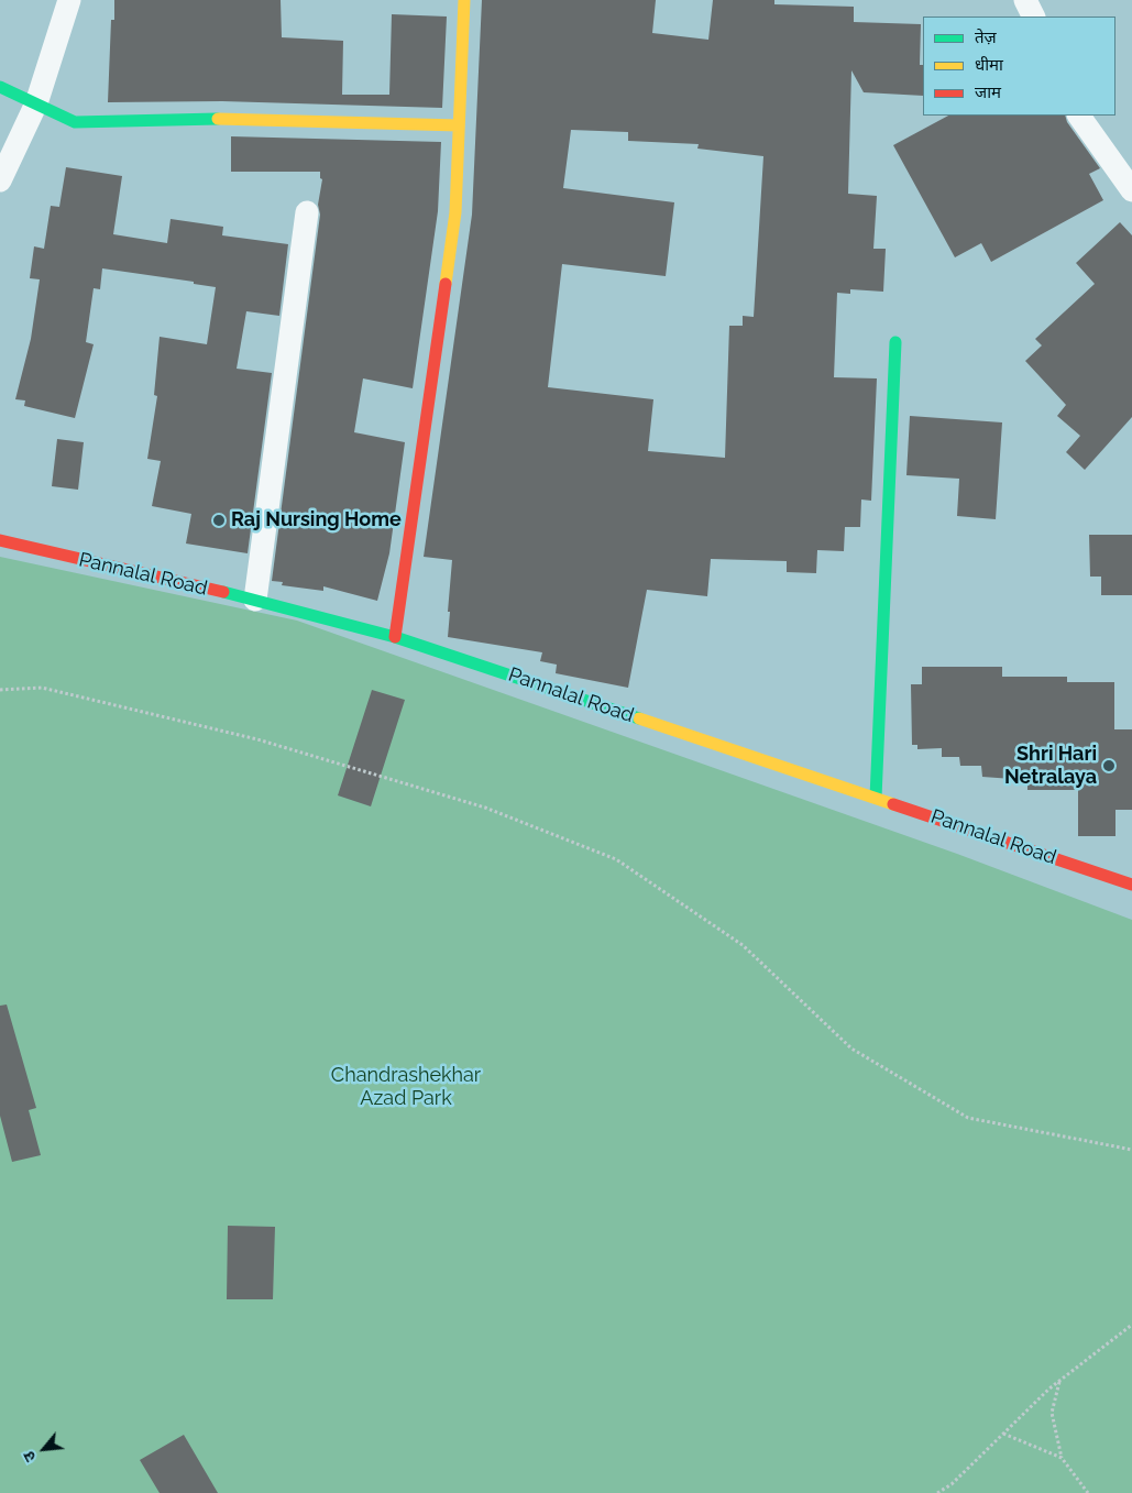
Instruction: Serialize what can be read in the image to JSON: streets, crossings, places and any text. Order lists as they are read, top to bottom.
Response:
{
  "streets": {
    "street": ["Pannalal Road"]
  },
  "parks": ["Chandrashekhar Azad Park"],
  "places": ["Raj Nursing Home", "Shri Hari Netralaya"],
  "legend": ["तेज़", "धीमा", "जाम"],
  "north": "bottom left"
}
